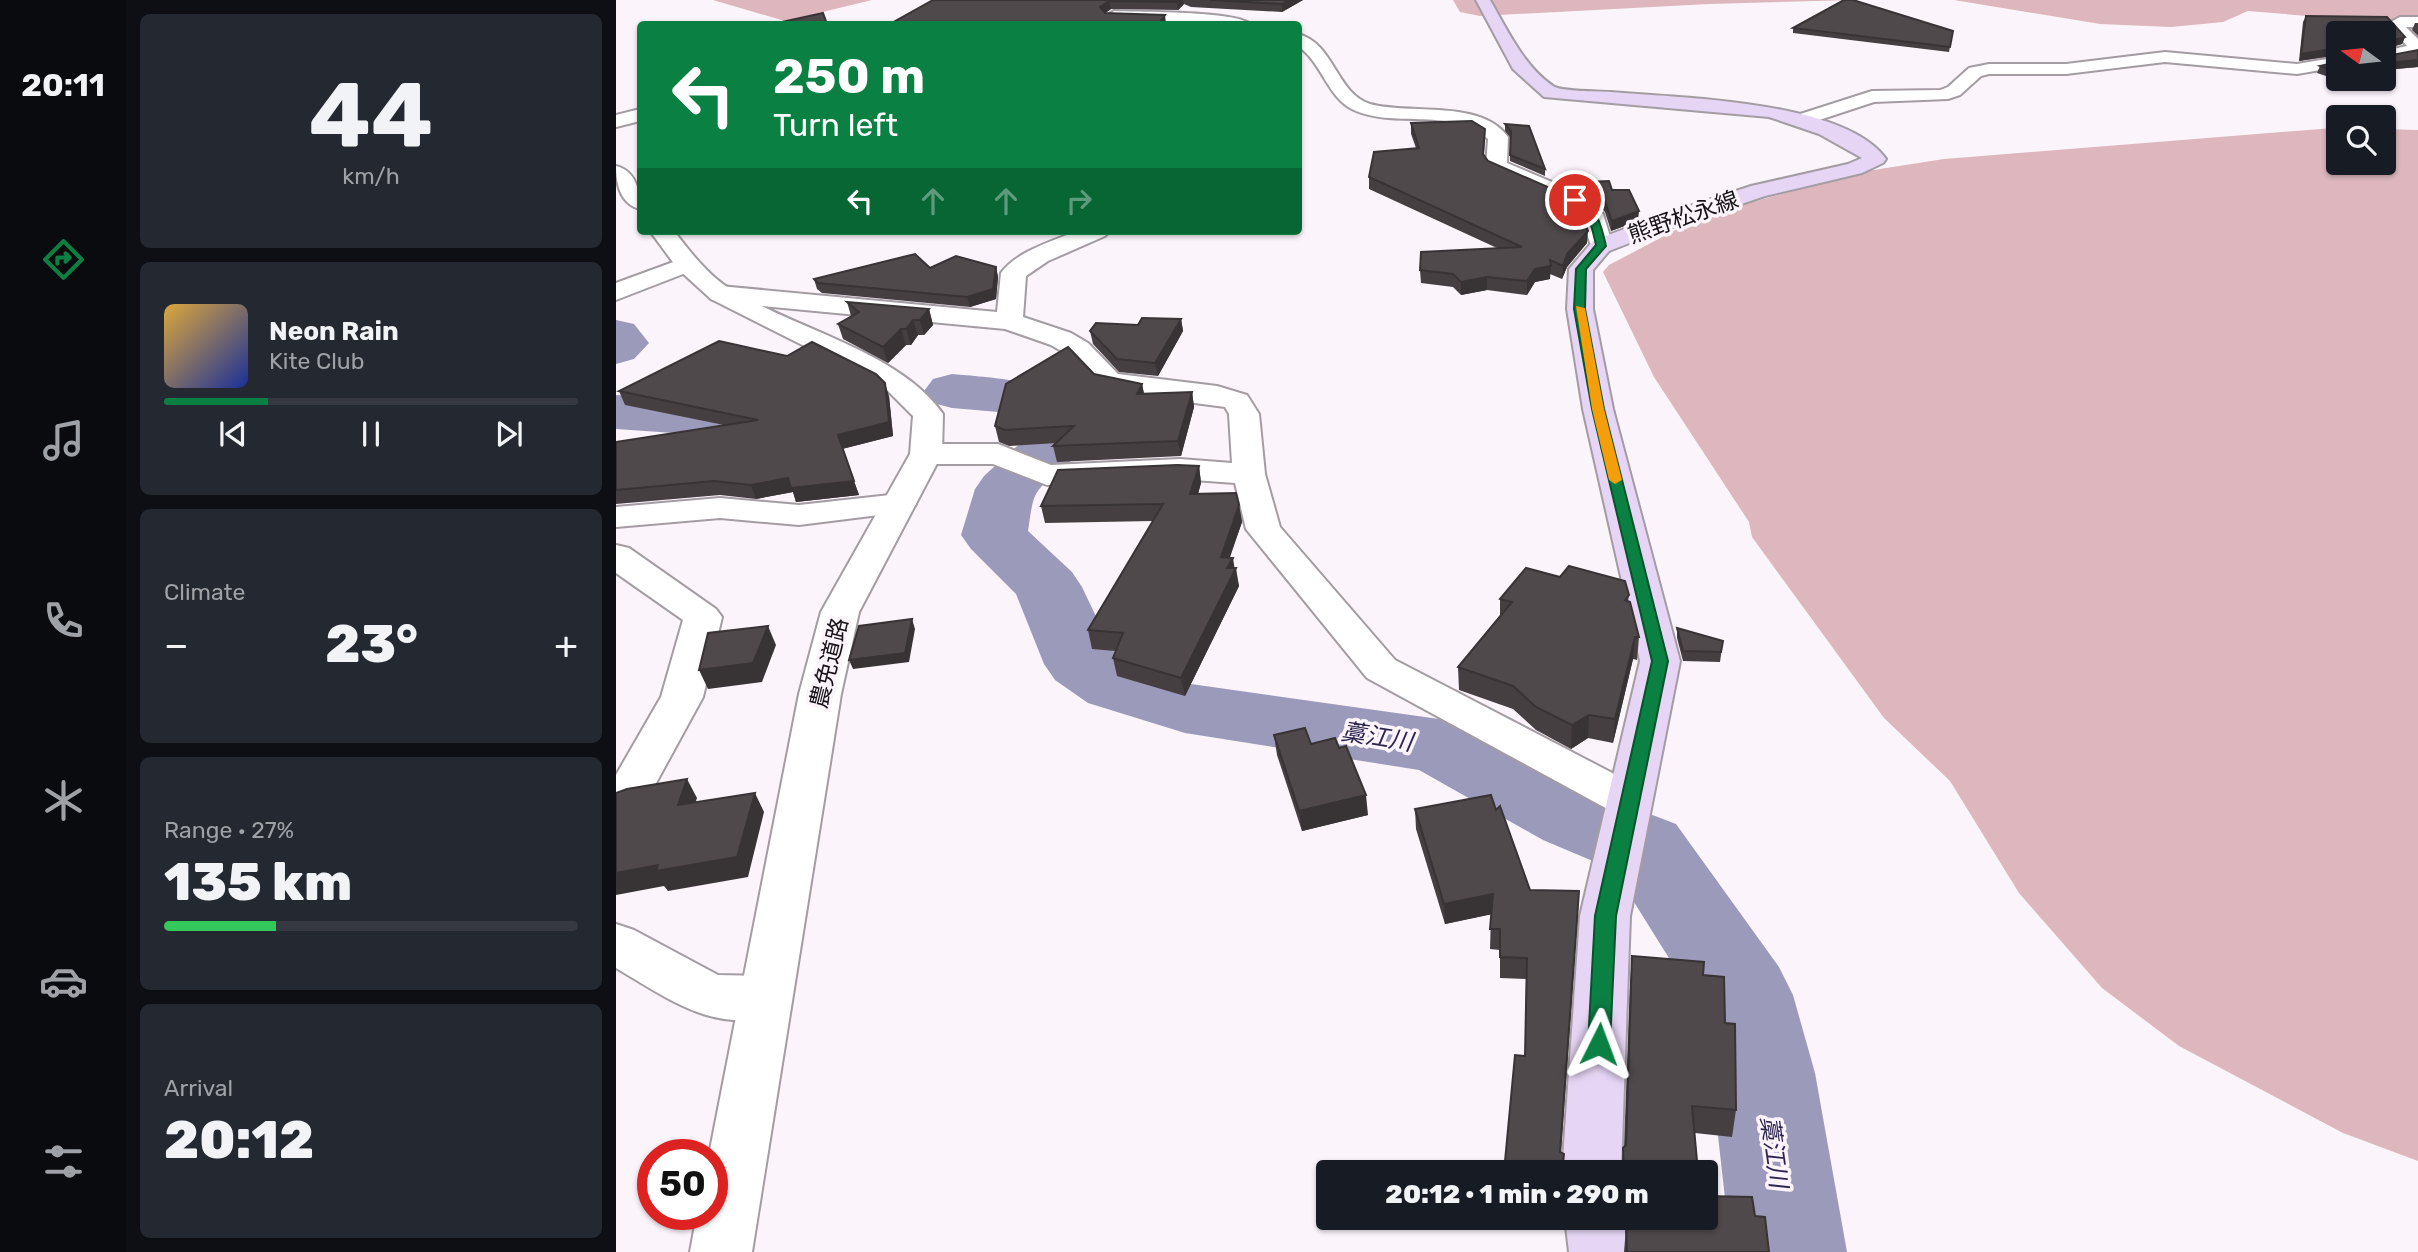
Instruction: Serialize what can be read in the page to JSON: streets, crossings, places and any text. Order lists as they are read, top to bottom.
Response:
{
  "streets": {
    "main road": ["熊野松永線"],
    "street": ["農免道路"]
  },
  "water": ["藁江川"],
  "north": "left",
  "page": {
    "tabs": "20:11",
    "tile": [
      ["44", "km/h"],
      "Climate",
      ["Range · 27%", "135 km"],
      ["Arrival", "20:12"]
    ],
    "turn": ["250 m", "Turn left"],
    "song": ["Neon Rain", "Kite Club"],
    "heat": ["−", "23°", "+"],
    "limit": "50",
    "trip": "20:12 · 1 min · 290 m"
  }
}
